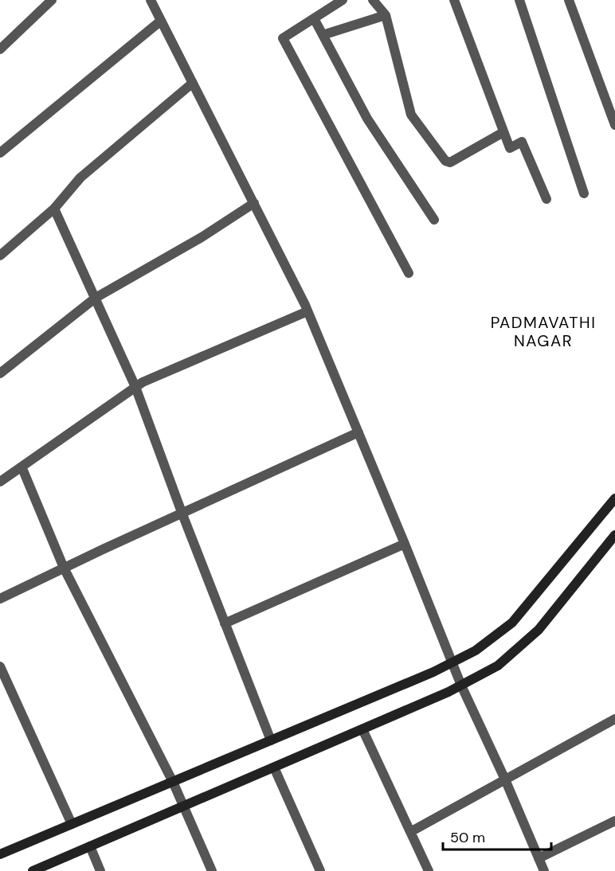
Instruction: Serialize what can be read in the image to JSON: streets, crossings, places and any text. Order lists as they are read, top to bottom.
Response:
{
  "districts": ["PADMAVATHI NAGAR"],
  "scale_bar": "50 m"
}
